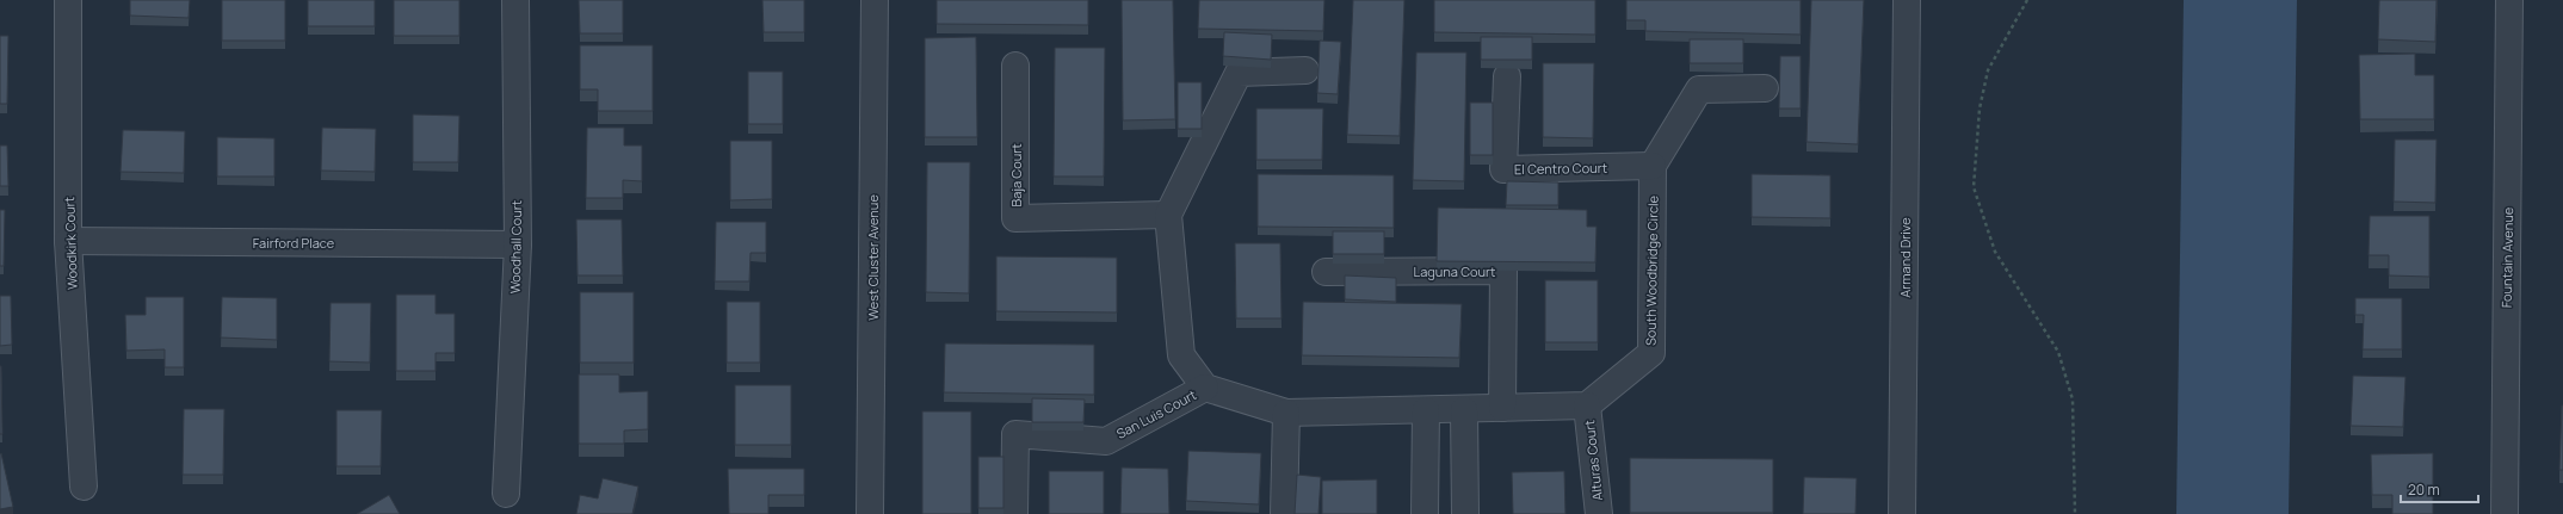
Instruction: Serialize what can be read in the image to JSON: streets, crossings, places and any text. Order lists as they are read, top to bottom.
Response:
{
  "streets": {
    "street": [
      "El Centro Court",
      "Baja Court",
      "Fairford Place",
      "Woodkirk Court",
      "Woodhall Court",
      "West Cluster Avenue",
      "Armand Drive",
      "Fountain Avenue",
      "Laguna Court",
      "South Woodbridge Circle",
      "San Luis Court",
      "Alturas Court"
    ]
  },
  "crossings": [
    ["El Centro Court", "South Woodbridge Circle"],
    ["Fairford Place", "Woodkirk Court"],
    ["Fairford Place", "Woodhall Court"],
    ["South Woodbridge Circle", "Alturas Court"]
  ],
  "scale_bar": "20 m"
}
